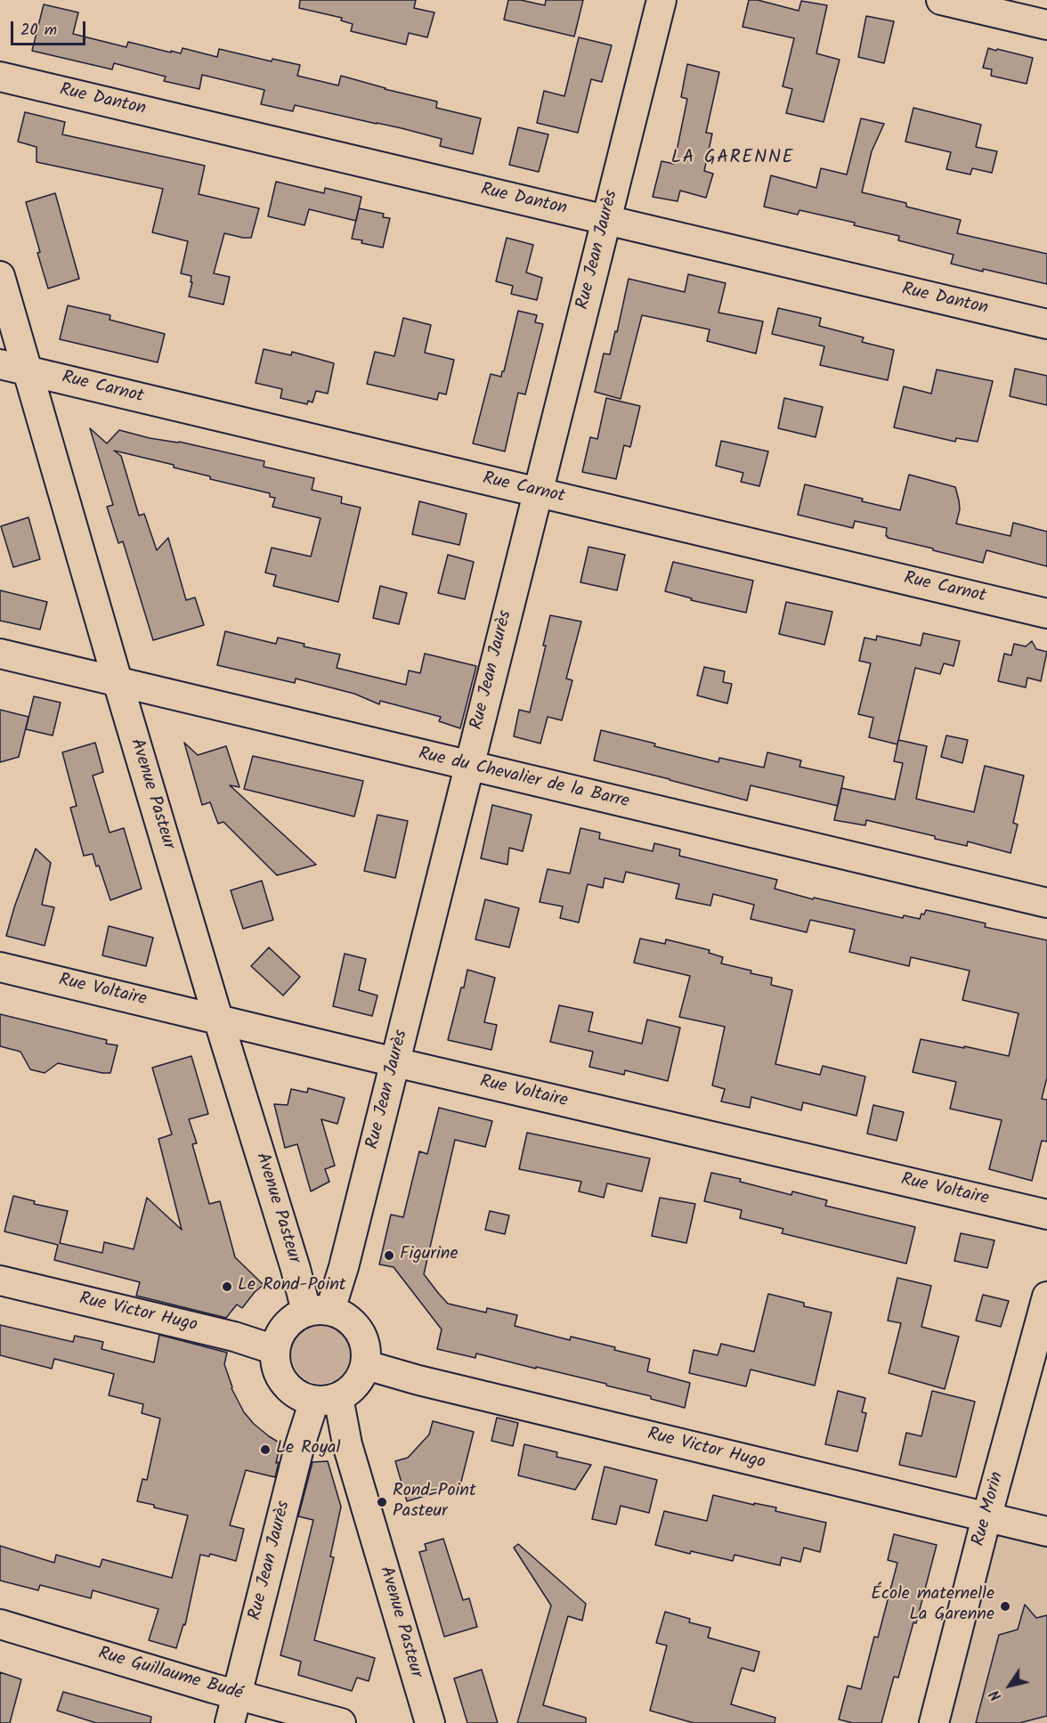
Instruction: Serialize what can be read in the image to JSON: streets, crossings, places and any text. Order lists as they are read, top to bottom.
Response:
{
  "streets": {
    "street": [
      "Rue Danton",
      "Rue Jean Jaurès",
      "Rue Carnot",
      "Rue du Chevalier de la Barre",
      "Avenue Pasteur",
      "Rue Voltaire",
      "Rue Victor Hugo",
      "Rue Morin",
      "Rue Guillaume Budé"
    ]
  },
  "crossings": [
    ["Rue Danton", "Rue Jean Jaurès"],
    ["Rue Jean Jaurès", "Rue Carnot"],
    ["Rue Jean Jaurès", "Rue du Chevalier de la Barre"],
    ["Rue Jean Jaurès", "Avenue Pasteur"],
    ["Rue Jean Jaurès", "Rue Voltaire"],
    ["Rue Jean Jaurès", "Rue Victor Hugo"],
    ["Rue Jean Jaurès", "Rue Guillaume Budé"],
    ["Rue Carnot", "Avenue Pasteur"],
    ["Rue du Chevalier de la Barre", "Avenue Pasteur"],
    ["Avenue Pasteur", "Rue Voltaire"],
    ["Avenue Pasteur", "Rue Victor Hugo"],
    ["Rue Victor Hugo", "Rue Morin"]
  ],
  "districts": ["LA GARENNE"],
  "places": [
    "Figurine",
    "Le Rond-Point",
    "Le Royal",
    "Rond-Point Pasteur",
    "École maternelle La Garenne"
  ],
  "scale_bar": "20 m",
  "north": "bottom left"
}
